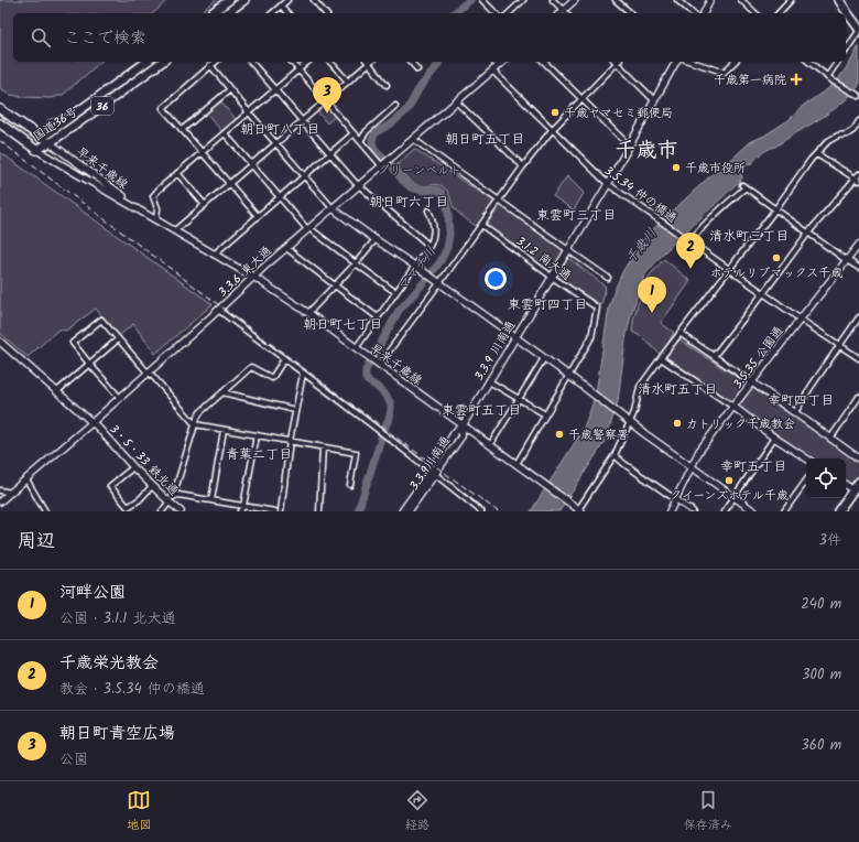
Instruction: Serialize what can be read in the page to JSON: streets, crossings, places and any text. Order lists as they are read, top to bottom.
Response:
{
  "streets": {
    "highway": ["36", "国道36号"],
    "street": [
      "早来千歳線",
      "3.5.34 仲の橋通",
      "3.1.2 南大通",
      "3.3.6 東大通",
      "3.3.9 川南通",
      "3.5.35 公園通",
      "3・5・33 鉄北通",
      "3.3.9川南通"
    ]
  },
  "crossings": [
    ["36", "国道36号"],
    ["36", "早来千歳線"],
    ["国道36号", "早来千歳線"],
    ["早来千歳線", "3.3.6 東大通"],
    ["早来千歳線", "3.3.9 川南通"],
    ["早来千歳線", "3.3.9川南通"],
    ["3.5.34 仲の橋通", "3.3.6 東大通"],
    ["3.5.34 仲の橋通", "3.3.9 川南通"],
    ["3.5.34 仲の橋通", "3.5.35 公園通"],
    ["3.1.2 南大通", "3.3.6 東大通"],
    ["3.1.2 南大通", "3.3.9 川南通"],
    ["3.3.6 東大通", "3・5・33 鉄北通"],
    ["3.3.9 川南通", "3.3.9川南通"]
  ],
  "districts": [
    "朝日町八丁目",
    "朝日町五丁目",
    "千歳市",
    "朝日町六丁目",
    "東雲町三丁目",
    "清水町三丁目",
    "東雲町四丁目",
    "朝日町七丁目",
    "清水町五丁目",
    "幸町四丁目",
    "東雲町五丁目",
    "青葉二丁目",
    "幸町五丁目"
  ],
  "water": ["千歳川", "ママチ川"],
  "parks": ["グリーンベルト"],
  "places": {
    "health": ["千歳第一病院"],
    "other": [
      "千歳ヤマセミ郵便局",
      "千歳市役所",
      "ホテルリブマックス千歳",
      "カトリック千歳教会",
      "千歳警察署",
      "クイーンズホテル千歳"
    ]
  },
  "page": {
    "search": "ここで検索",
    "pins": ["3", "2", "1"],
    "heading": ["周辺", "3件"],
    "list": [
      {
        "mark": "1",
        "name": "河畔公園",
        "note": "公園 · 3.1.1 北大通",
        "value": "240 m"
      },
      {
        "mark": "2",
        "name": "千歳栄光教会",
        "note": "教会 · 3.5.34 仲の橋通",
        "value": "300 m"
      },
      {
        "mark": "3",
        "name": "朝日町青空広場",
        "note": "公園",
        "value": "360 m"
      }
    ],
    "nav": ["地図", "経路", "保存済み"]
  }
}
